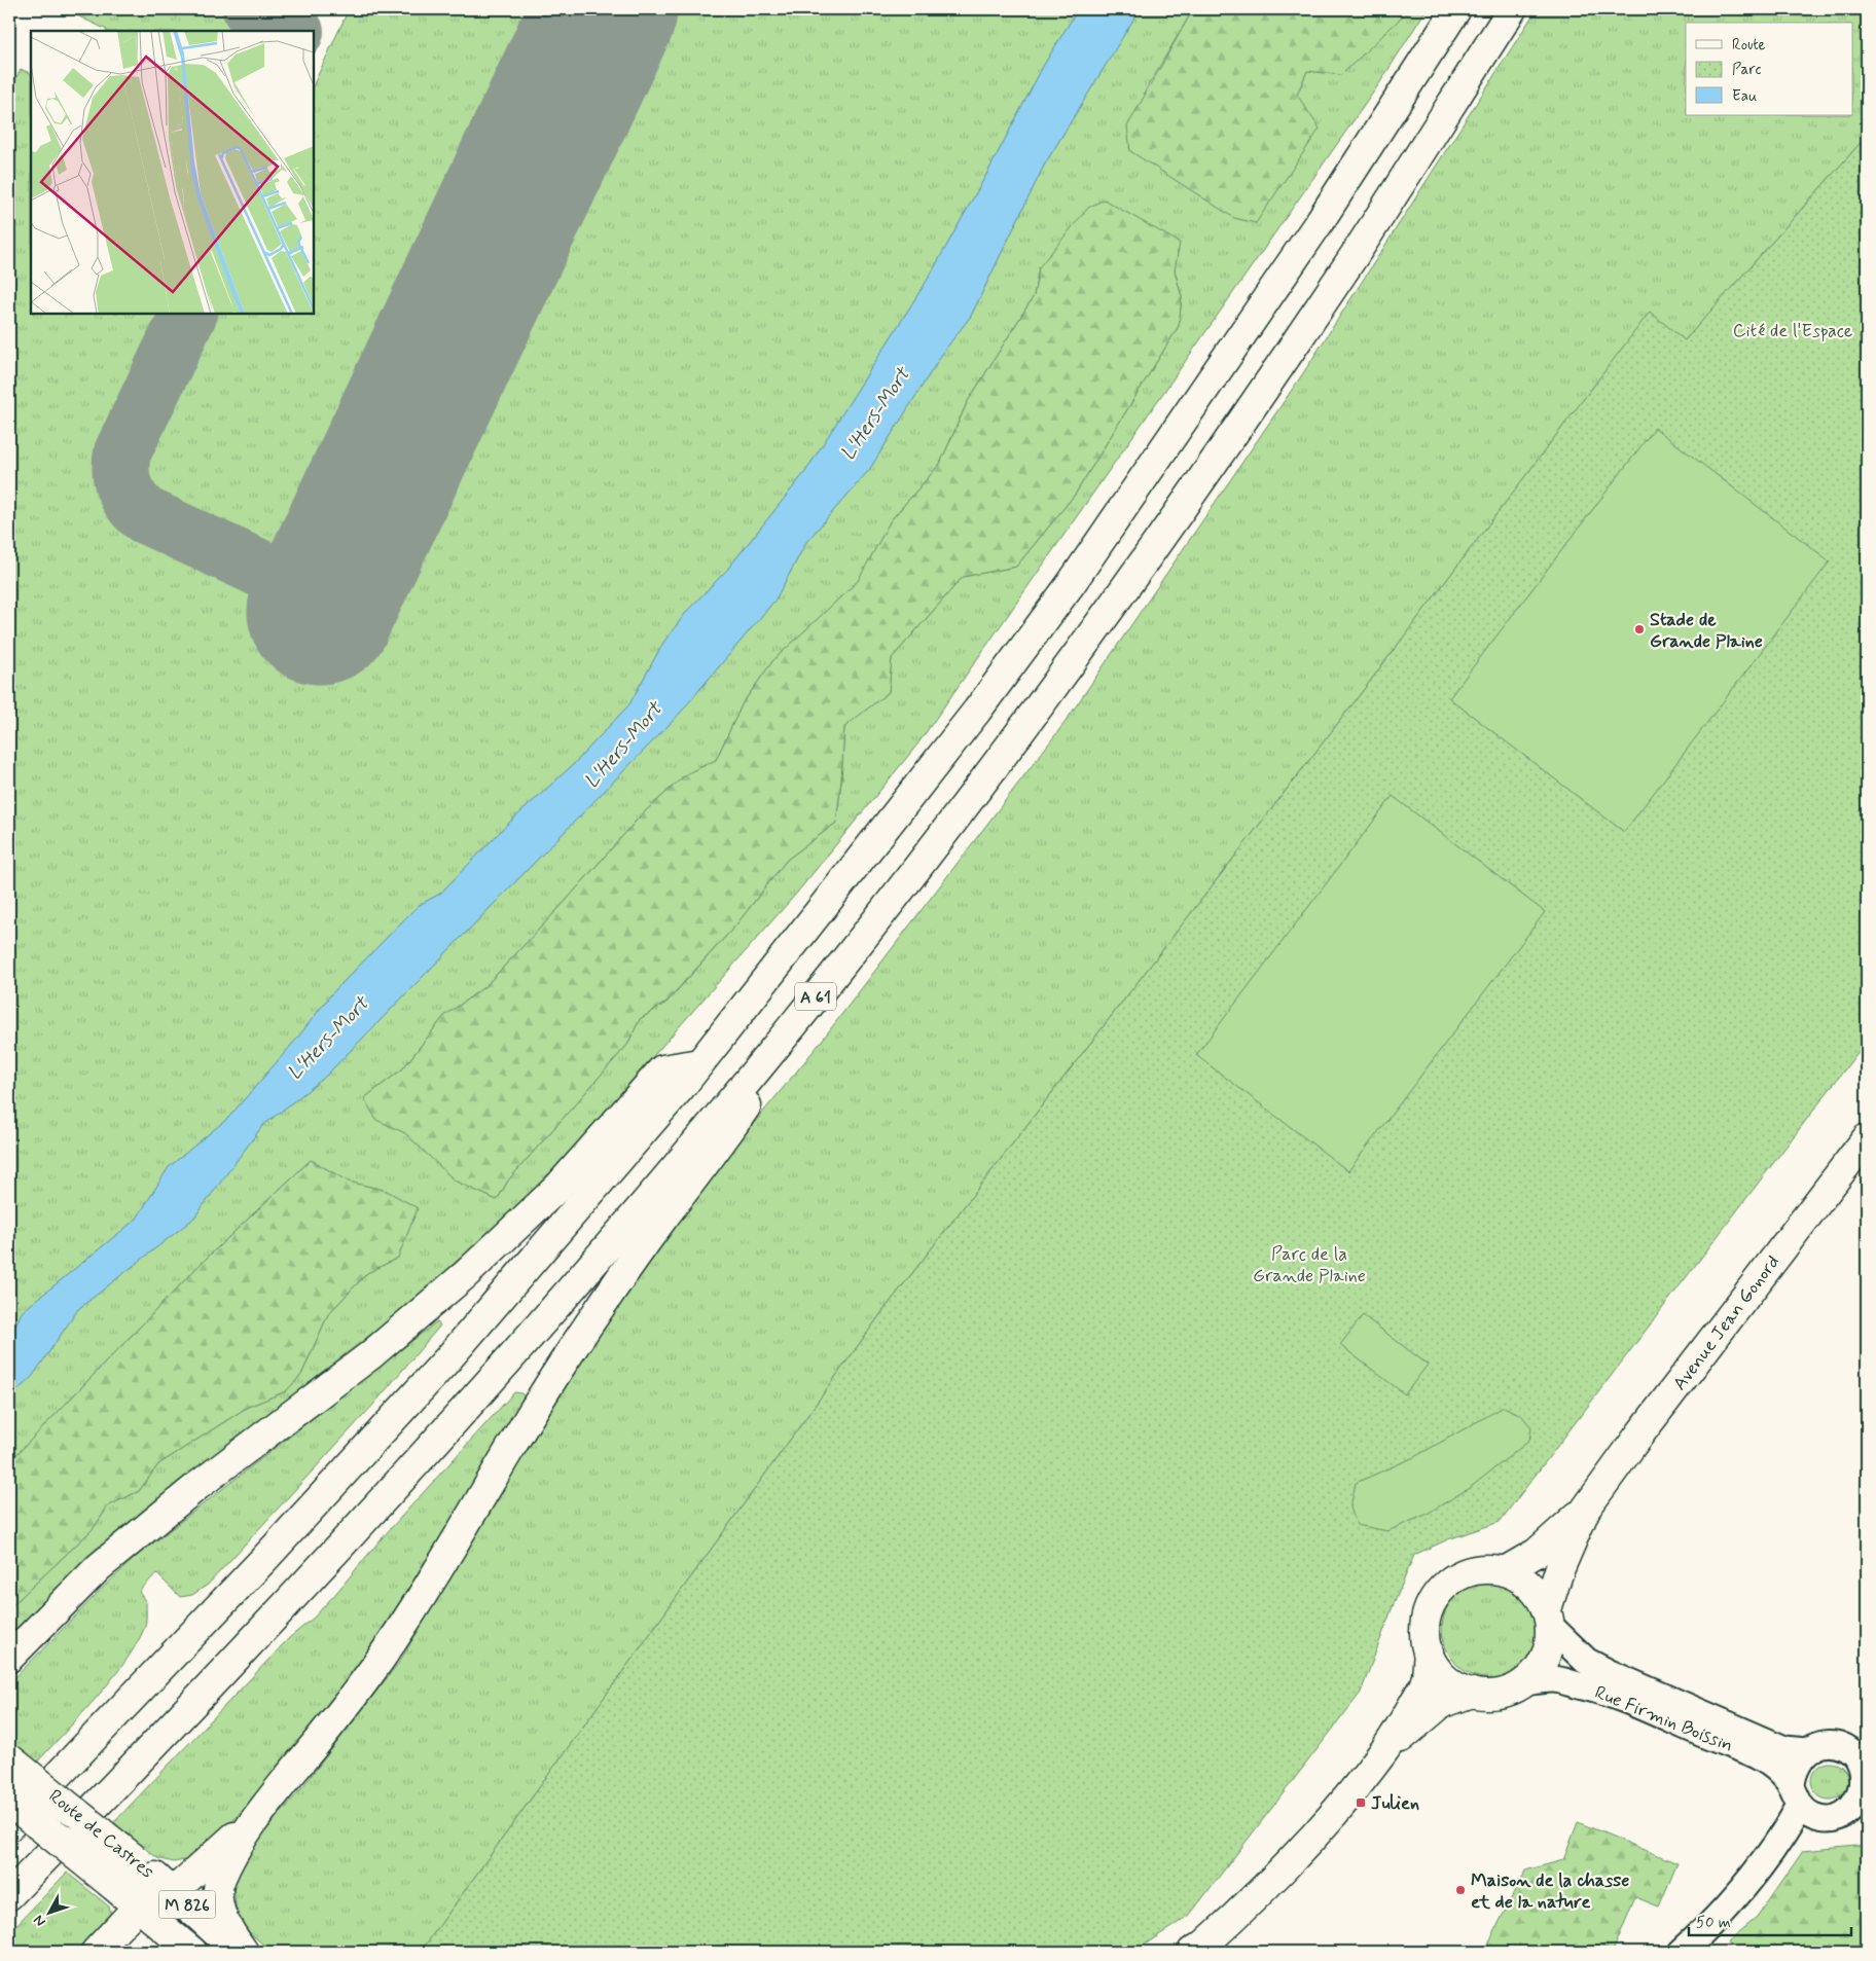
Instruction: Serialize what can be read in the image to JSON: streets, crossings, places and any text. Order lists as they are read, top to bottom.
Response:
{
  "streets": {
    "main road": [
      "A 61",
      "Avenue Jean Gonord",
      "Route de Castres",
      "M 826"
    ],
    "street": ["Rue Firmin Boissin"]
  },
  "crossings": [
    ["A 61", "Route de Castres"],
    ["Avenue Jean Gonord", "Rue Firmin Boissin"]
  ],
  "water": ["L'Hers-Mort"],
  "parks": ["Cité de l'Espace", "Parc de la Grande Plaine"],
  "places": {
    "other": ["Stade de Grande Plaine", "Maison de la chasse et de la nature"],
    "transit": ["Julien"]
  },
  "legend": ["Route", "Parc", "Eau"],
  "scale_bar": "50 m",
  "north": "bottom left"
}
